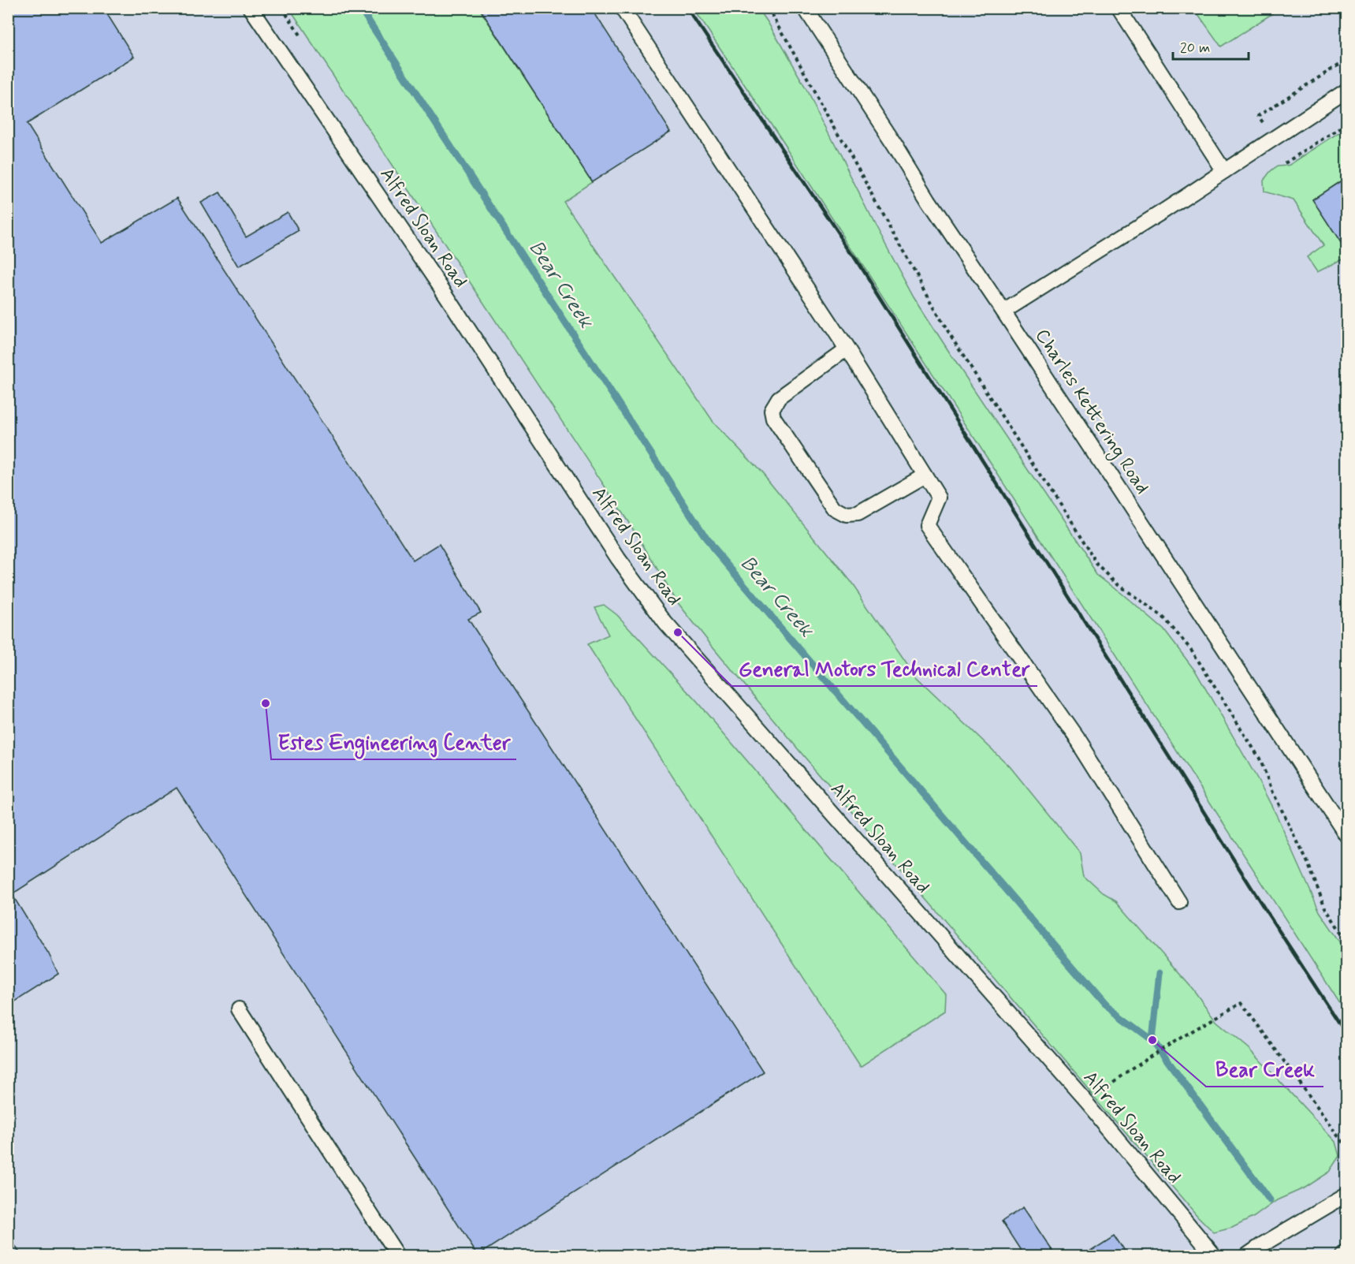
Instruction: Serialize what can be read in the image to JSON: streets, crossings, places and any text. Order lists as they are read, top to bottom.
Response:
{
  "streets": {
    "lane": ["Alfred Sloan Road", "Charles Kettering Road"]
  },
  "water": ["Bear Creek"],
  "places": ["General Motors Technical Center", "Estes Engineering Center", "Bear Creek"],
  "scale_bar": "20 m"
}
